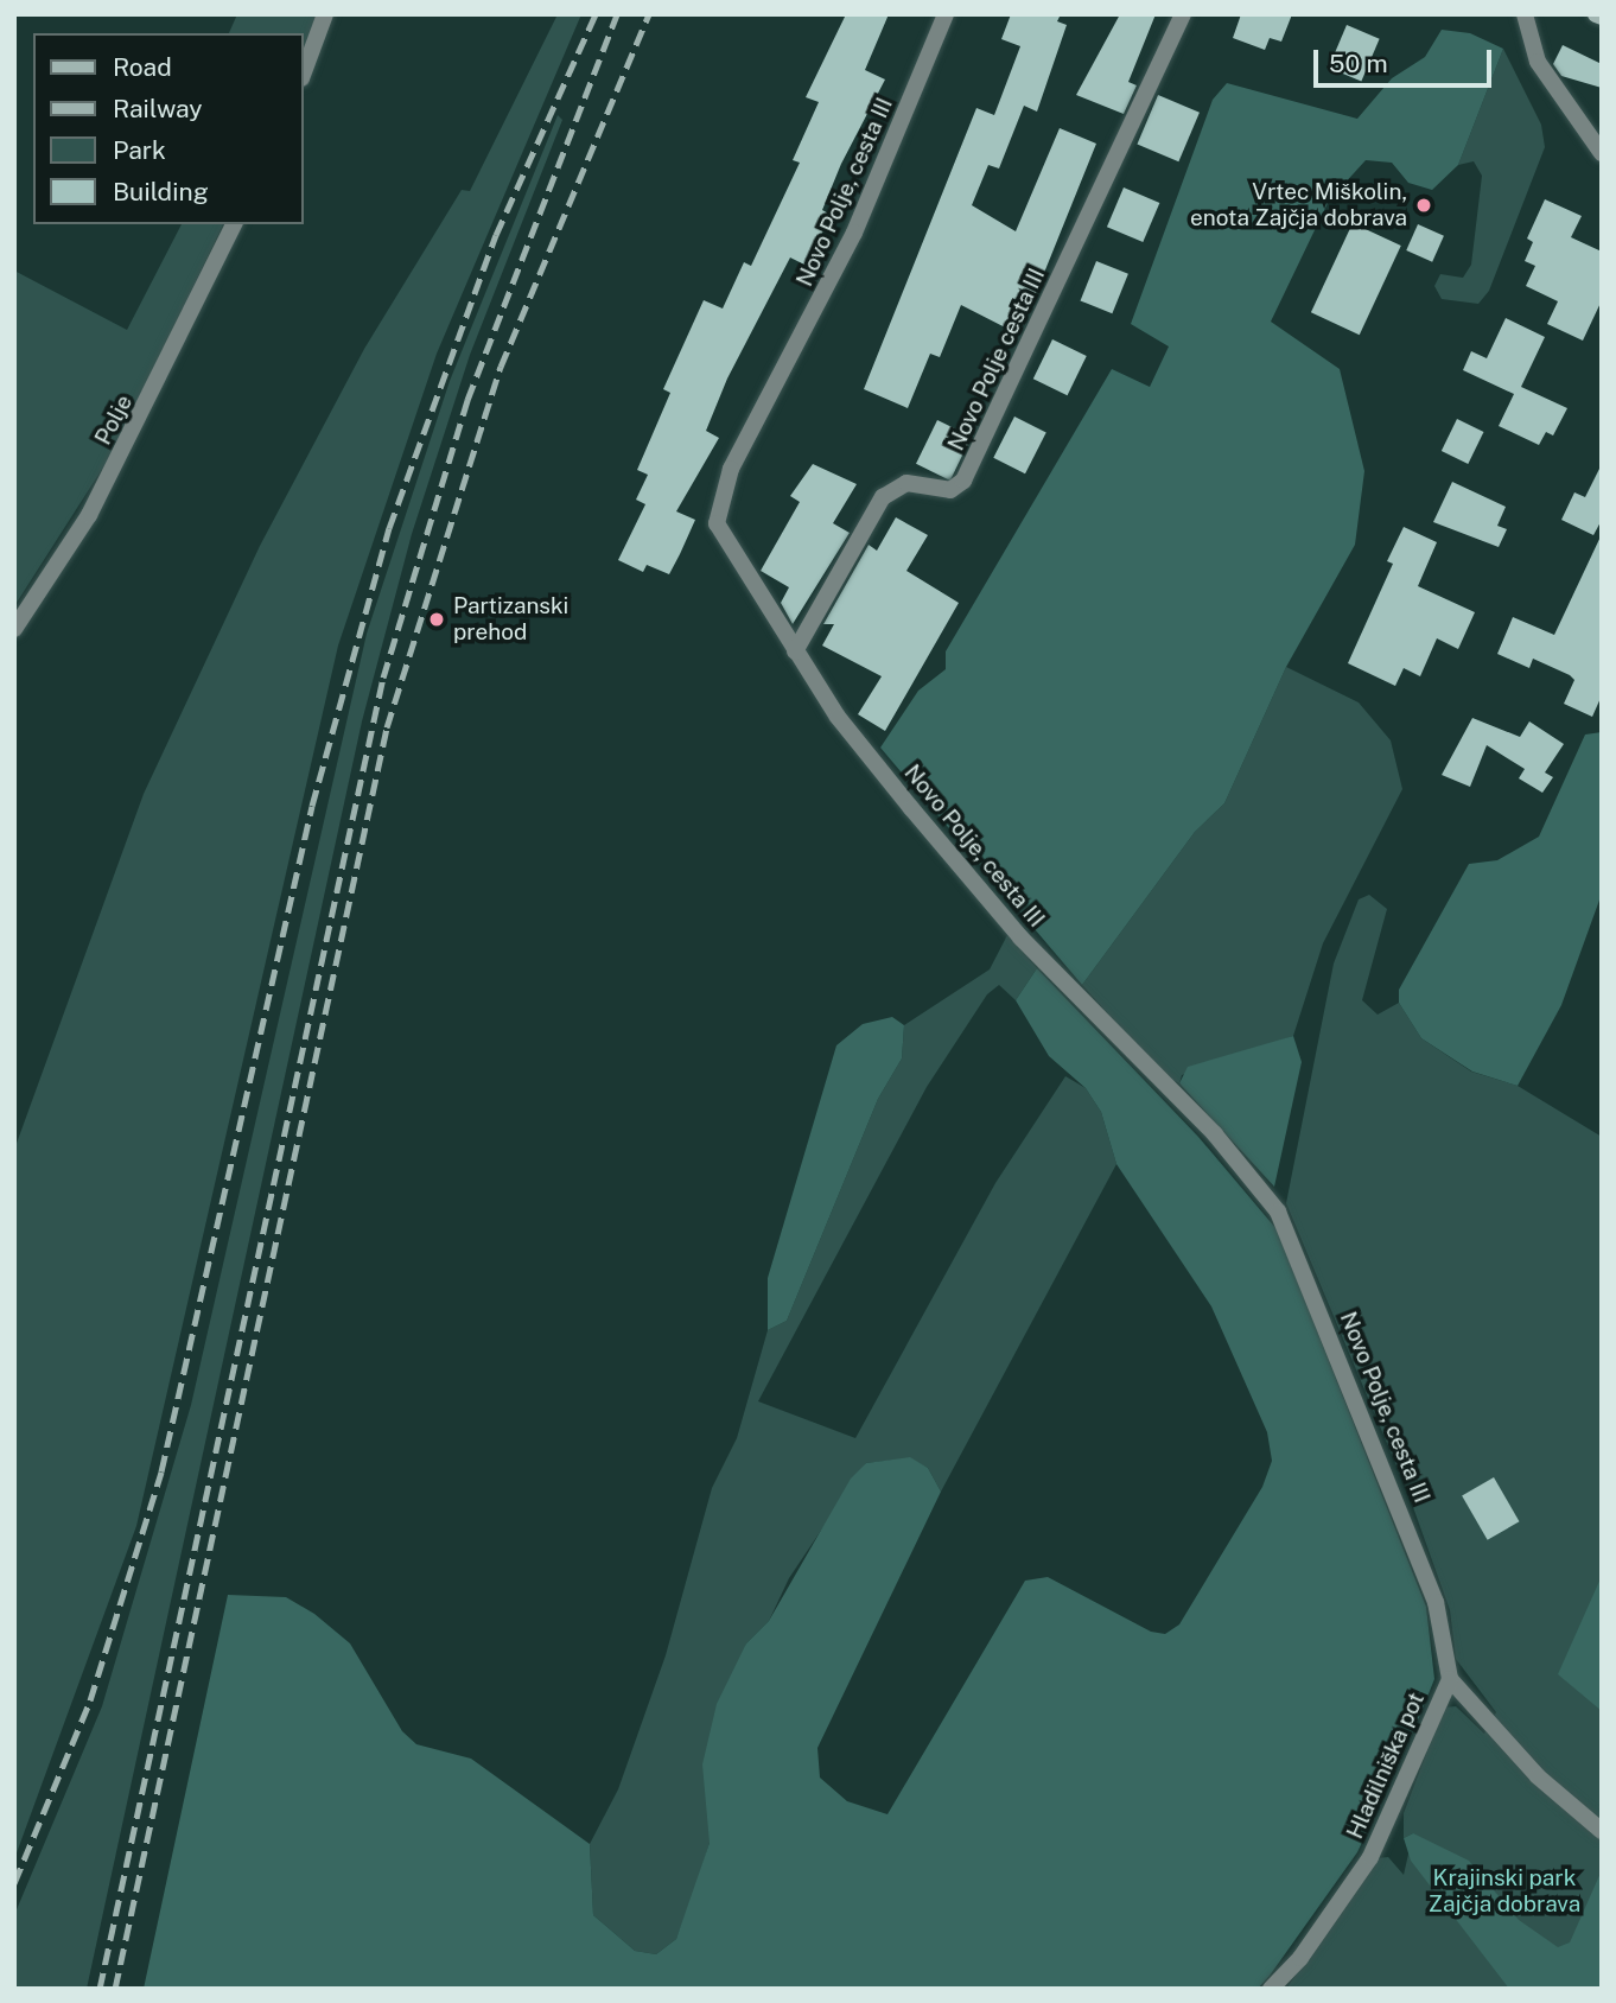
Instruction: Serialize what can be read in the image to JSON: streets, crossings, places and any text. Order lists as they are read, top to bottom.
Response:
{
  "streets": {
    "street": [
      "Novo Polje, cesta III",
      "Novo Polje cesta III",
      "Polje",
      "Hladilniška pot"
    ]
  },
  "crossings": [
    ["Novo Polje, cesta III", "Novo Polje cesta III"],
    ["Novo Polje, cesta III", "Hladilniška pot"]
  ],
  "parks": ["Krajinski park Zajčja dobrava"],
  "places": ["Vrtec Miškolin, enota Zajčja dobrava", "Partizanski prehod"],
  "legend": [
    "Road",
    "Railway",
    "Park",
    "Building"
  ],
  "scale_bar": "50 m"
}
